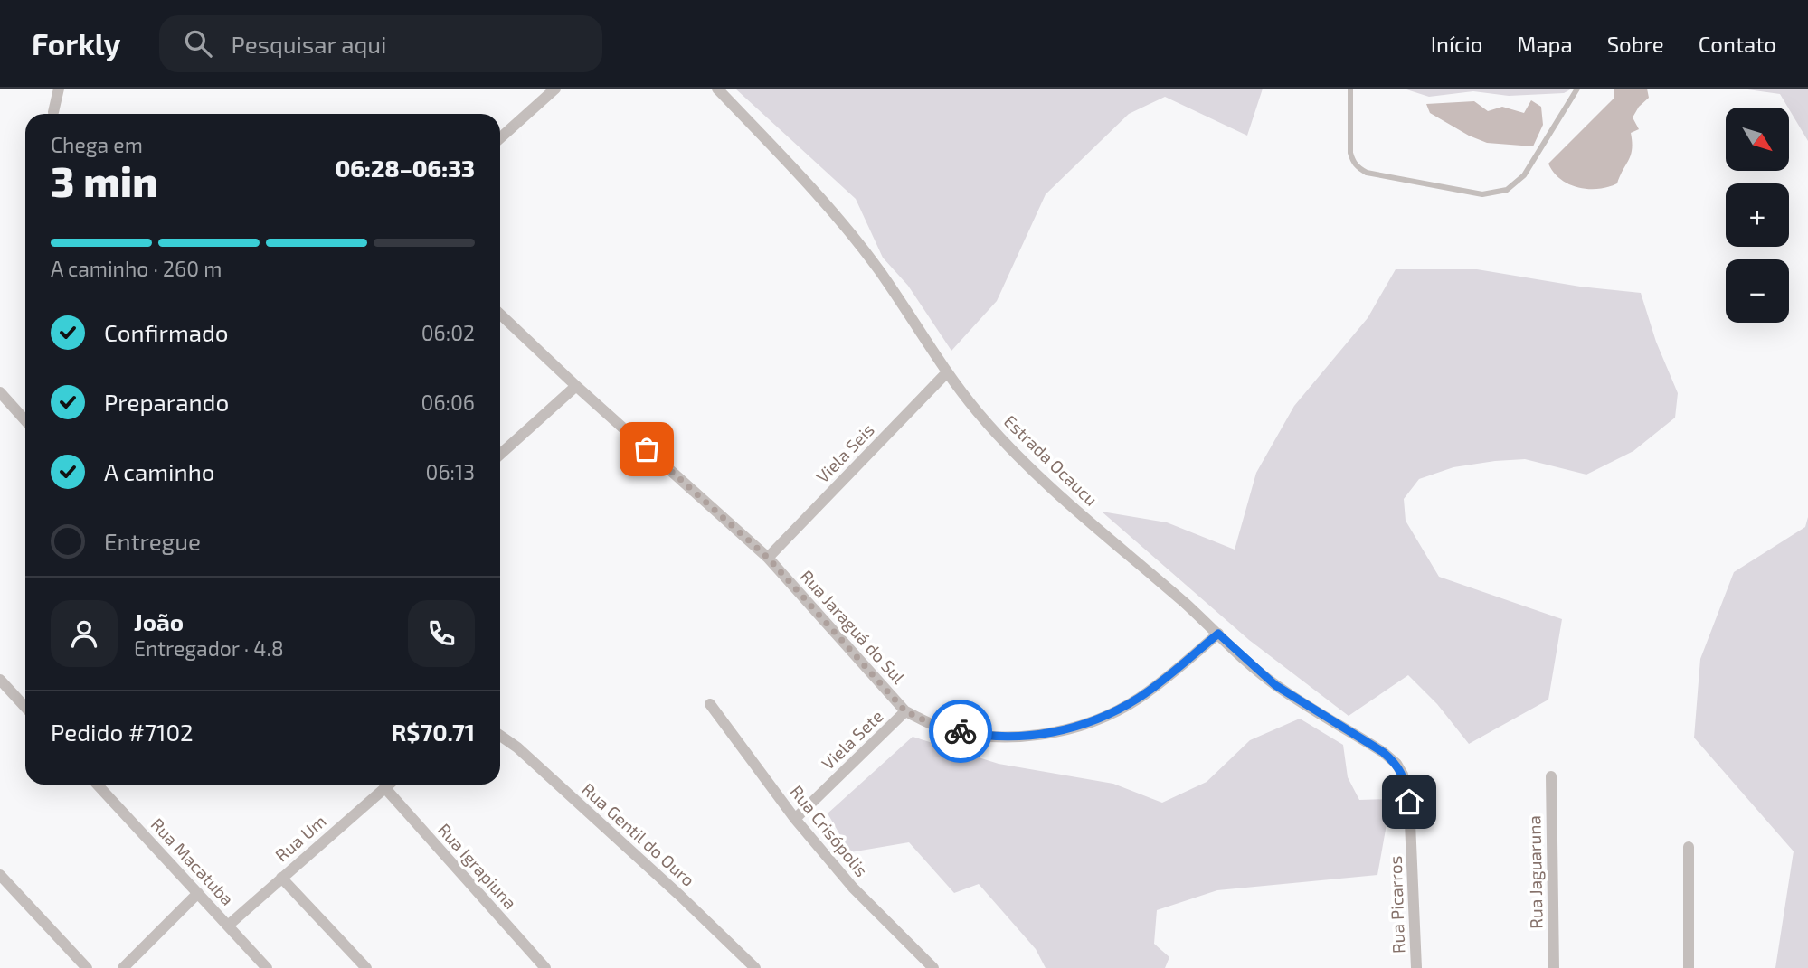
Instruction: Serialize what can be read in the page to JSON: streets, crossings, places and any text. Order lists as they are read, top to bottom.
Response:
{
  "streets": {
    "street": [
      "Viela Seis",
      "Estrada Ocaucu",
      "Rua Jaraguá do Sul",
      "Viela Sete",
      "Rua Crisópolis",
      "Rua Gentil do Ouro",
      "Rua Um",
      "Rua Macatuba",
      "Rua Igrapiuna",
      "Rua Jaguaruna",
      "Rua Picarros"
    ]
  },
  "crossings": [
    ["Viela Seis", "Estrada Ocaucu"],
    ["Viela Seis", "Rua Jaraguá do Sul"],
    ["Estrada Ocaucu", "Rua Picarros"],
    ["Rua Jaraguá do Sul", "Viela Sete"],
    ["Viela Sete", "Rua Crisópolis"],
    ["Rua Um", "Rua Macatuba"],
    ["Rua Um", "Rua Igrapiuna"]
  ],
  "north": "bottom right",
  "page": {
    "header": "Forkly",
    "search": "Pesquisar aqui",
    "nav": [
      "Início",
      "Mapa",
      "Sobre",
      "Contato"
    ],
    "map_buttons": ["+", "−"],
    "heading": ["3 min", "Chega em", "06:28–06:33"],
    "panel": [
      "João",
      "Entregador · 4.8",
      "Pedido #7102",
      "R$70.71"
    ],
    "bar": "A caminho · 260 m",
    "list": [
      ["Confirmado", "06:02"],
      ["Preparando", "06:06"],
      ["A caminho", "06:13"],
      "Entregue"
    ]
  }
}
